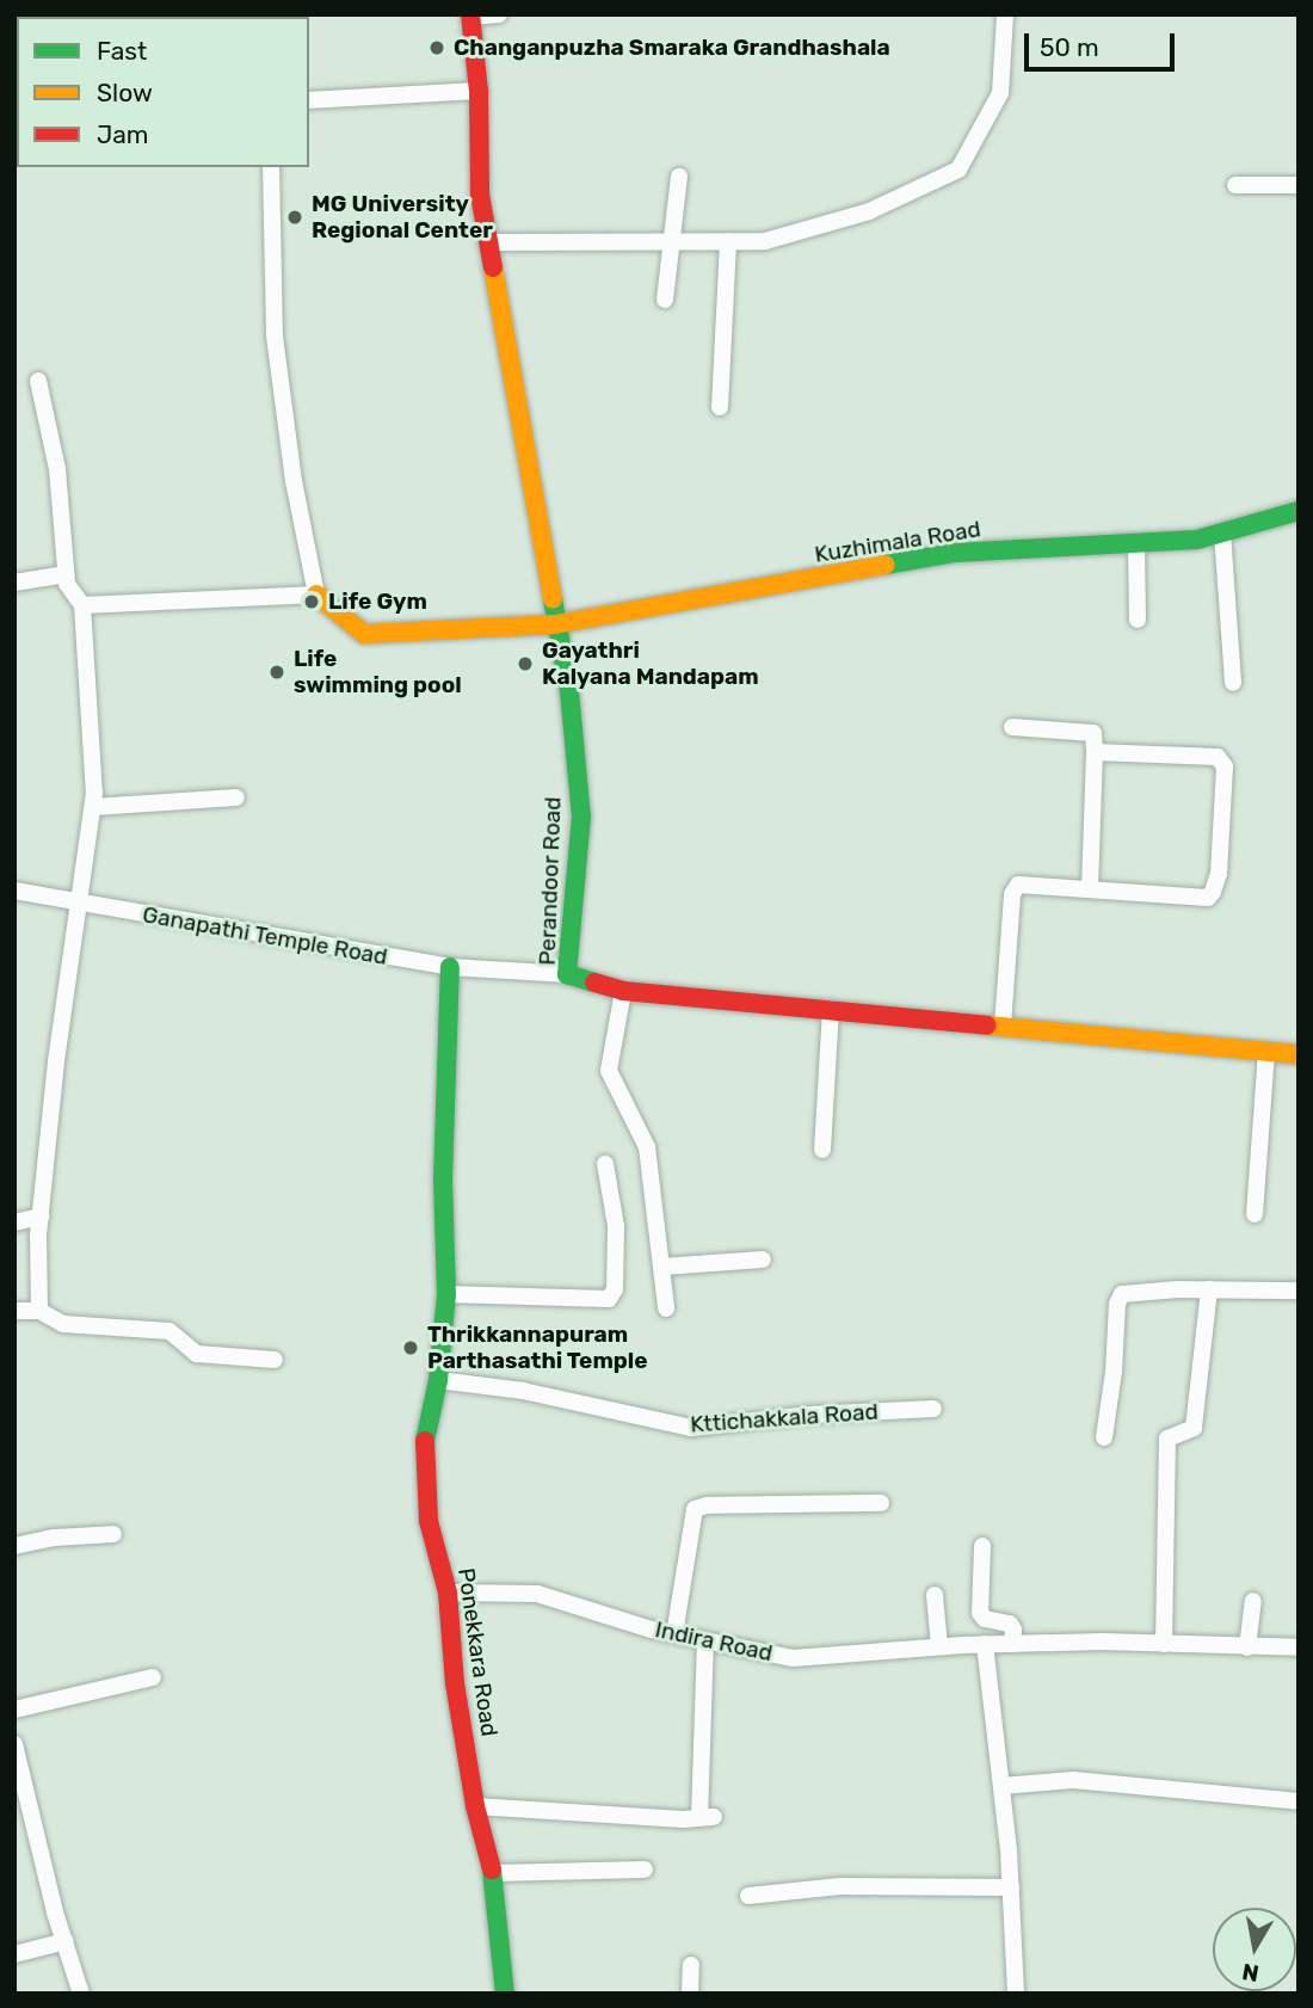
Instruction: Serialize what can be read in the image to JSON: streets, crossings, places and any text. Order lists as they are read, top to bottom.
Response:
{
  "streets": {
    "street": [
      "Kuzhimala Road",
      "Perandoor Road",
      "Ganapathi Temple Road",
      "Kttichakkala Road",
      "Indira Road",
      "Ponekkara Road"
    ]
  },
  "crossings": [
    ["Kuzhimala Road", "Perandoor Road"],
    ["Perandoor Road", "Ganapathi Temple Road"],
    ["Ganapathi Temple Road", "Ponekkara Road"],
    ["Kttichakkala Road", "Ponekkara Road"],
    ["Indira Road", "Ponekkara Road"]
  ],
  "places": [
    "Changanpuzha Smaraka Grandhashala",
    "MG University Regional Center",
    "Life Gym",
    "Gayathri Kalyana Mandapam",
    "Life swimming pool",
    "Thrikkannapuram Parthasathi Temple"
  ],
  "legend": ["Fast", "Slow", "Jam"],
  "scale_bar": "50 m",
  "north": "bottom"
}
